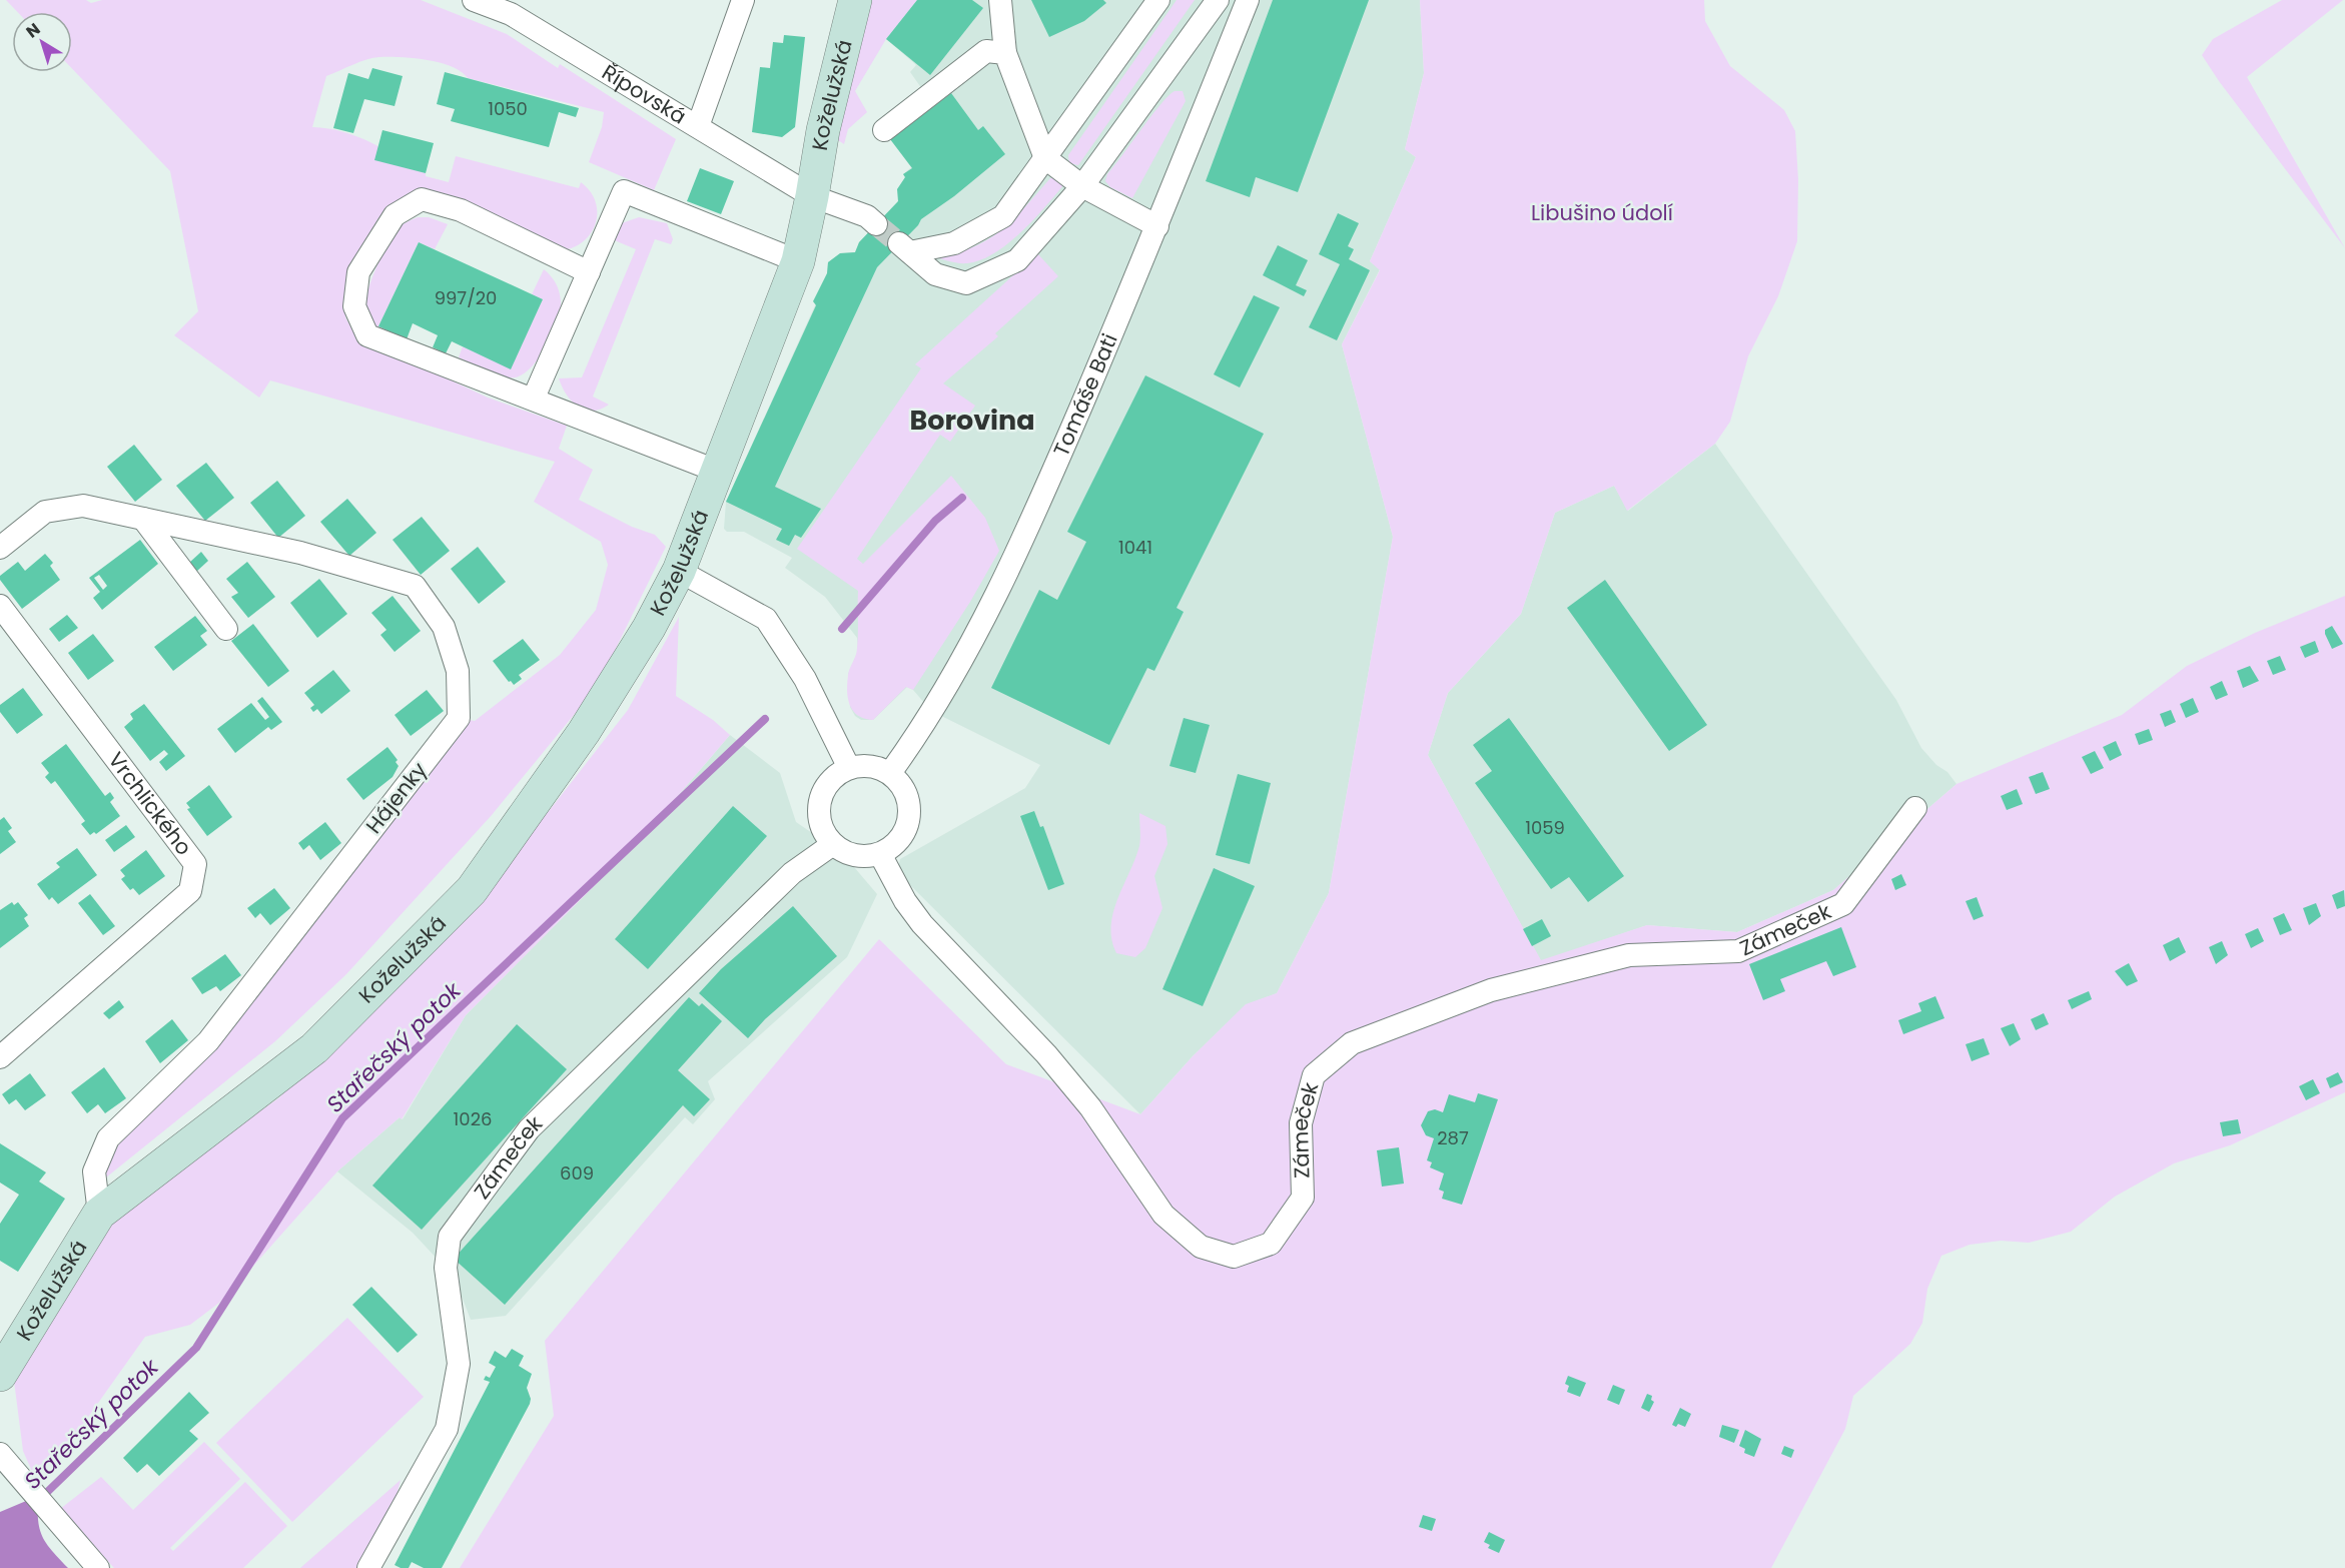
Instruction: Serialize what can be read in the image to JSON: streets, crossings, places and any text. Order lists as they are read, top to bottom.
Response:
{
  "streets": {
    "main road": ["Koželužská"],
    "street": [
      "Řípovská",
      "Tomáše Bati",
      "Hájenky",
      "Vrchlického",
      "Zámeček"
    ]
  },
  "crossings": [
    ["Řípovská", "Koželužská"],
    ["Koželužská", "Hájenky"],
    ["Tomáše Bati", "Zámeček"]
  ],
  "districts": ["Borovina"],
  "water": ["Stařečský potok"],
  "parks": ["Libušino údolí"],
  "house_numbers": [
    "1050",
    "997/20",
    "1041",
    "1059",
    "1026",
    "287",
    "609"
  ],
  "north": "top left"
}
